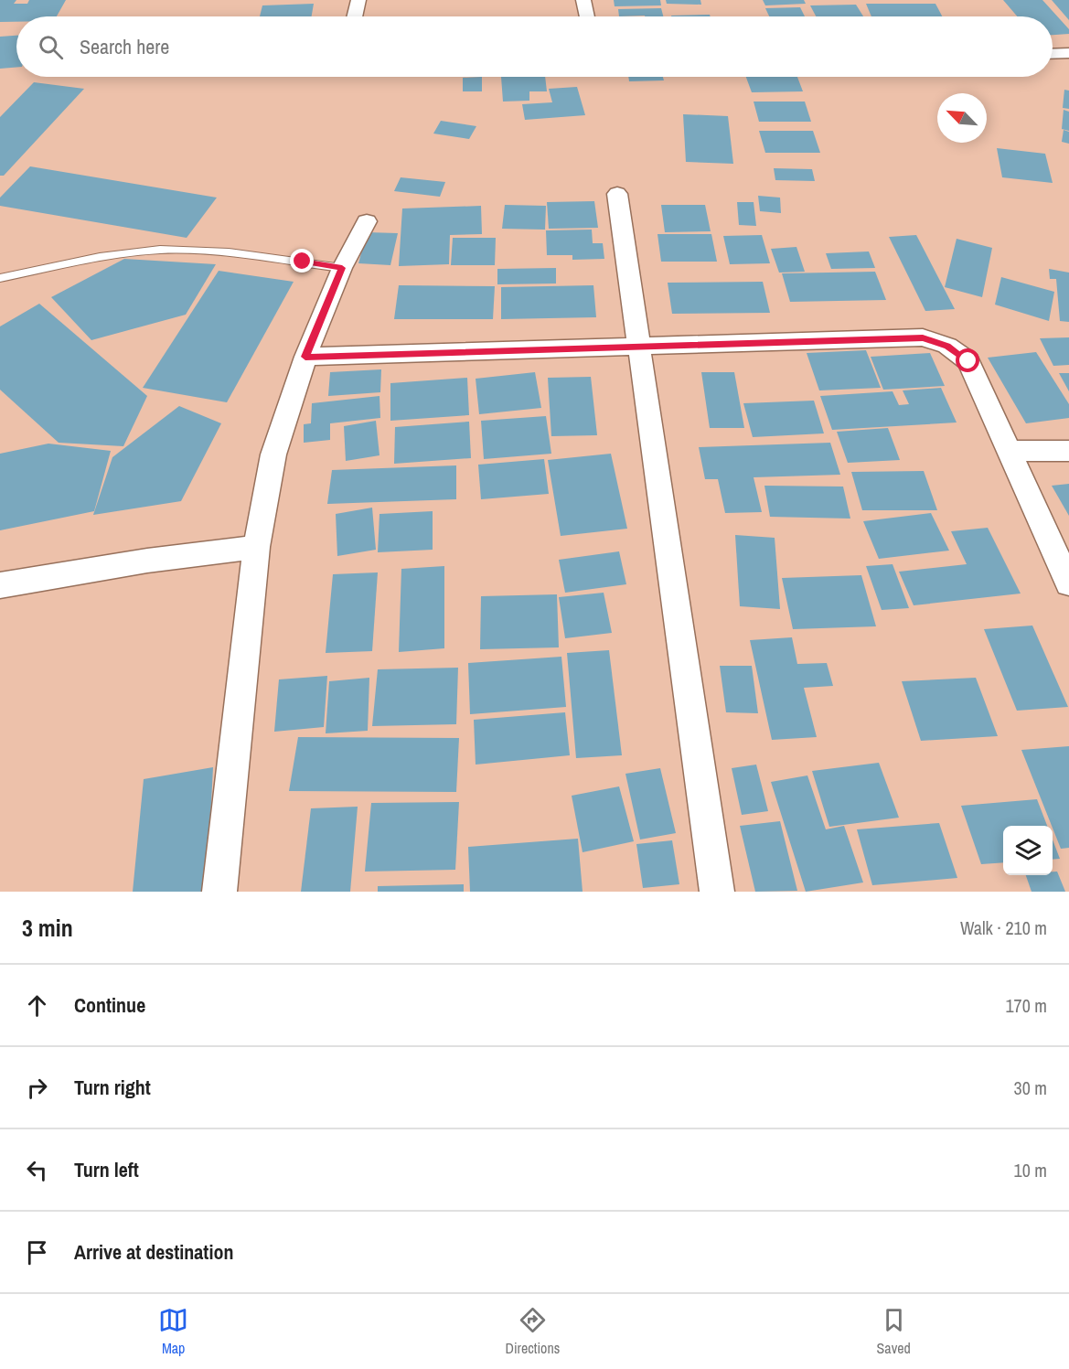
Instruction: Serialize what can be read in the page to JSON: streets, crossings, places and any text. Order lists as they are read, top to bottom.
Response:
{
  "north": "top left",
  "page": {
    "search": "Search here",
    "heading": ["3 min", "Walk · 210 m"],
    "list": [
      ["Continue", "170 m"],
      ["Turn right", "30 m"],
      ["Turn left", "10 m"],
      "Arrive at destination"
    ],
    "nav": ["Map", "Directions", "Saved"]
  }
}
